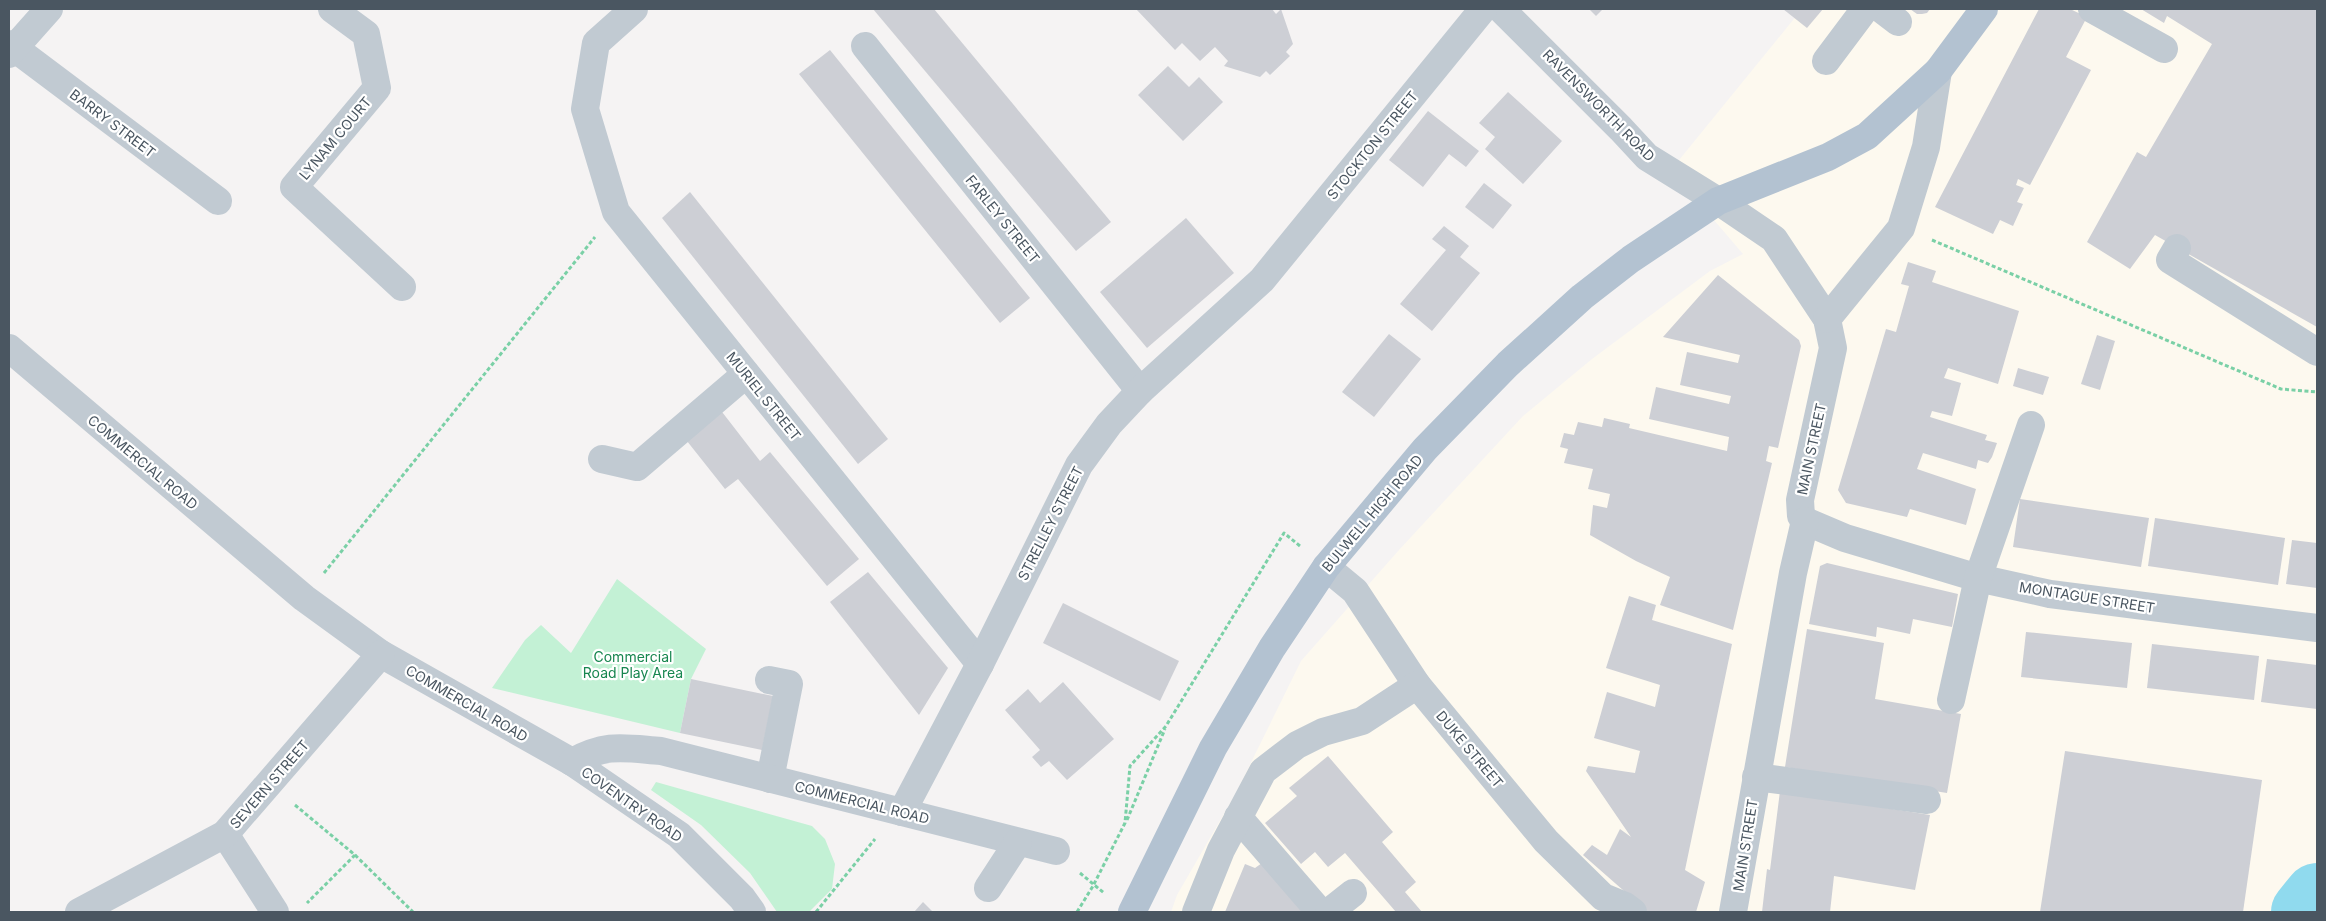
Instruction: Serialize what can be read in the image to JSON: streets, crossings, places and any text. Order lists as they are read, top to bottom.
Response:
{
  "streets": {
    "main road": ["BULWELL HIGH ROAD"],
    "street": [
      "RAVENSWORTH ROAD",
      "BARRY STREET",
      "LYNAM COURT",
      "STOCKTON STREET",
      "FARLEY STREET",
      "MURIEL STREET",
      "MAIN STREET",
      "COMMERCIAL ROAD",
      "STRELLEY STREET",
      "MONTAGUE STREET",
      "DUKE STREET",
      "SEVERN STREET",
      "COVENTRY ROAD"
    ]
  },
  "crossings": [
    ["RAVENSWORTH ROAD", "MAIN STREET"],
    ["RAVENSWORTH ROAD", "BULWELL HIGH ROAD"],
    ["STOCKTON STREET", "STRELLEY STREET"],
    ["FARLEY STREET", "STRELLEY STREET"],
    ["MURIEL STREET", "STRELLEY STREET"],
    ["MAIN STREET", "MONTAGUE STREET"],
    ["COMMERCIAL ROAD", "STRELLEY STREET"],
    ["COMMERCIAL ROAD", "SEVERN STREET"],
    ["COMMERCIAL ROAD", "COVENTRY ROAD"],
    ["BULWELL HIGH ROAD", "DUKE STREET"]
  ],
  "parks": ["Commercial Road Play Area"]
}
